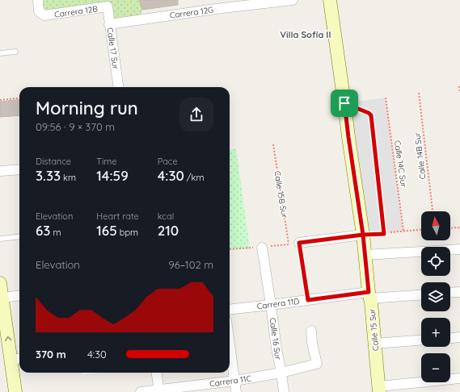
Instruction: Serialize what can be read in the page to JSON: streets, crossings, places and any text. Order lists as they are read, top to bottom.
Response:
{
  "streets": {
    "street": [
      "Carrera 12B",
      "Carrera 12G",
      "Calle 17 Sur",
      "Carrera 11D",
      "Calle 15 Sur",
      "Calle 16 Sur",
      "Carrera 11C"
    ],
    "path": ["Calle 14B Sur", "Calle 14C Sur", "Calle 15B Sur"]
  },
  "crossings": [
    ["Carrera 12B", "Calle 17 Sur"],
    ["Carrera 12G", "Calle 17 Sur"],
    ["Carrera 11D", "Calle 15 Sur"],
    ["Carrera 11D", "Calle 16 Sur"],
    ["Calle 16 Sur", "Carrera 11C"]
  ],
  "districts": ["Villa Sofía II"],
  "north": "top",
  "page": {
    "heading": ["Morning run", "09:56 · 9 × 370 m"],
    "stats": [
      ["Distance", "3.33 km"],
      ["Time", "14:59"],
      ["Pace", "4:30 /km"],
      ["Elevation", "63 m"],
      ["Heart rate", "165 bpm"],
      ["kcal", "210"]
    ],
    "map_buttons": ["+", "−"],
    "chart": ["Elevation", "96–102 m"],
    "list": [
      {
        "name": "370 m",
        "note": "4:30"
      }
    ]
  }
}
